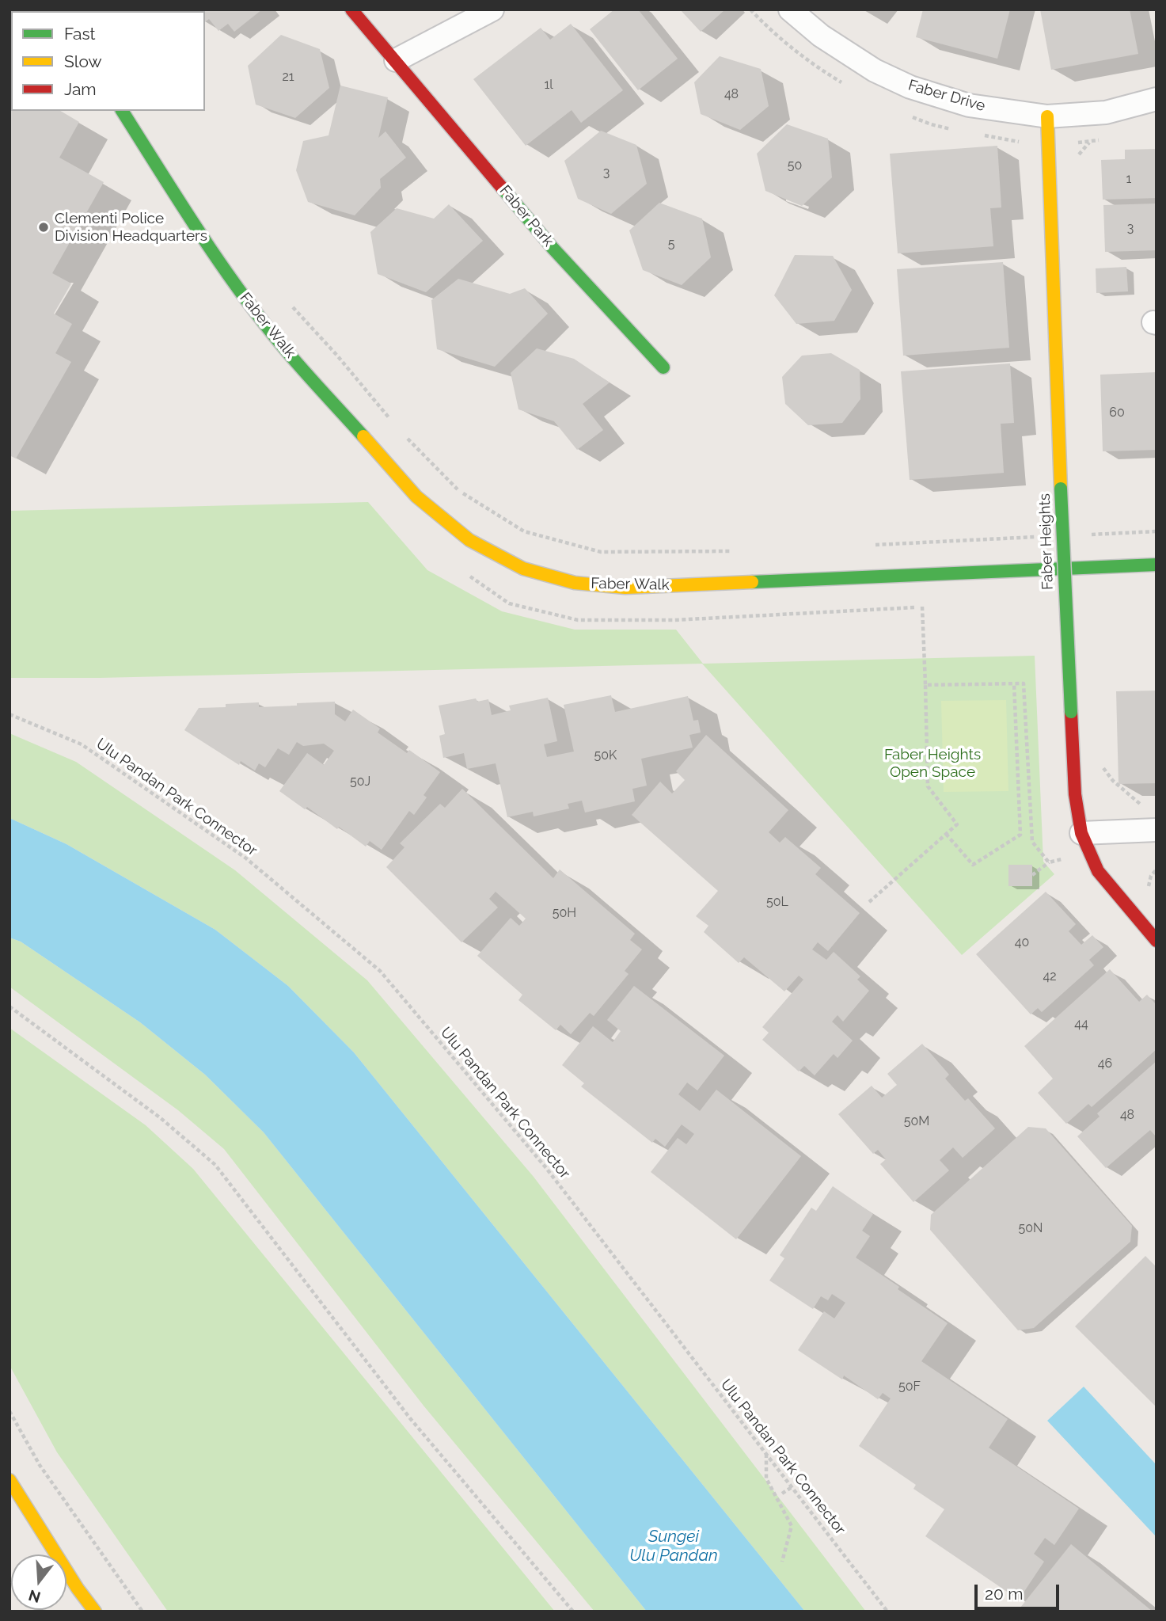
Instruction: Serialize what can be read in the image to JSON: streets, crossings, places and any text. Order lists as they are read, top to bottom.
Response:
{
  "streets": {
    "street": [
      "Faber Drive",
      "Faber Park",
      "Faber Walk",
      "Faber Heights"
    ],
    "path": ["Ulu Pandan Park Connector"]
  },
  "crossings": [
    ["Faber Drive", "Faber Heights"]
  ],
  "water": ["Sungei Ulu Pandan"],
  "parks": ["Faber Heights Open Space"],
  "places": ["Clementi Police Division Headquarters"],
  "house_numbers": [
    "21",
    "1l",
    "48",
    "50",
    "3",
    "1",
    "3",
    "5",
    "60",
    "50K",
    "50J",
    "50L",
    "50H",
    "40",
    "42",
    "44",
    "46",
    "48",
    "50M",
    "50N",
    "50F"
  ],
  "legend": ["Fast", "Slow", "Jam"],
  "scale_bar": "20 m",
  "north": "bottom"
}
